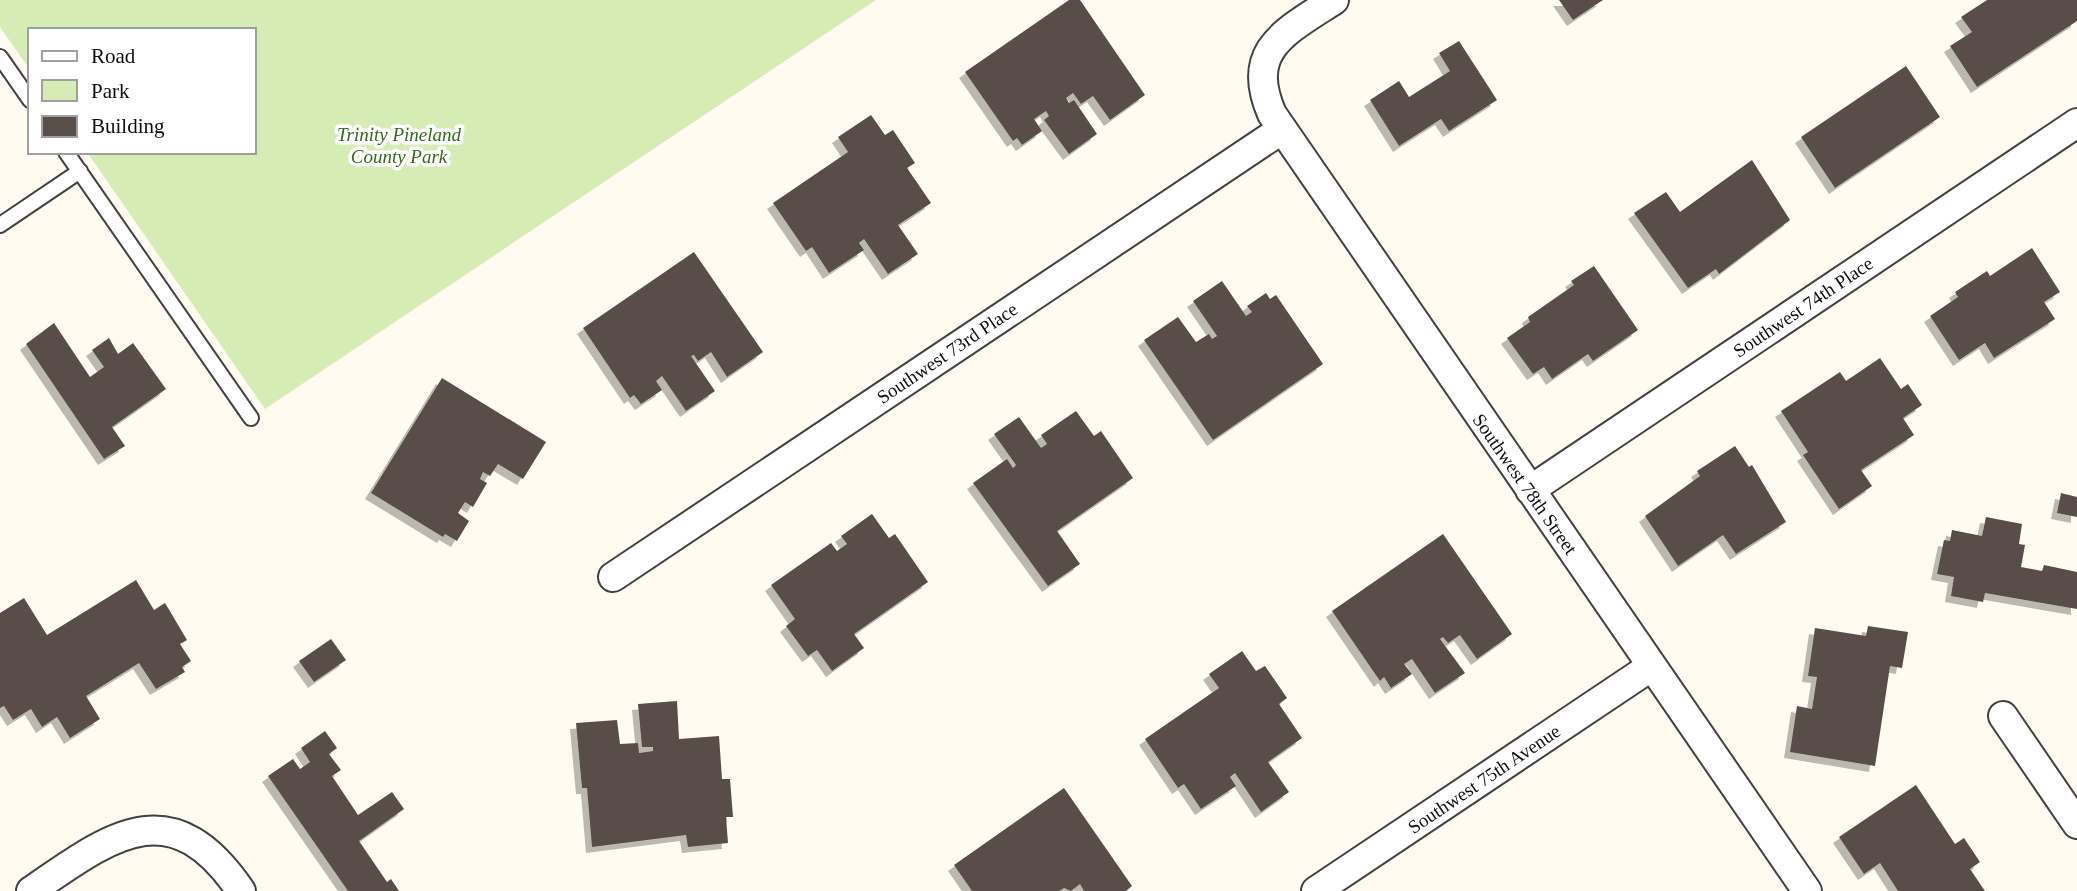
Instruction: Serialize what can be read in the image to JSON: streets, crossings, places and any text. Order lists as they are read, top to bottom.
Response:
{
  "streets": {
    "street": [
      "Southwest 74th Place",
      "Southwest 73rd Place",
      "Southwest 78th Street",
      "Southwest 75th Avenue"
    ]
  },
  "crossings": [
    ["Southwest 74th Place", "Southwest 78th Street"],
    ["Southwest 73rd Place", "Southwest 78th Street"],
    ["Southwest 78th Street", "Southwest 75th Avenue"]
  ],
  "parks": ["Trinity Pineland County Park"],
  "legend": ["Road", "Park", "Building"]
}
